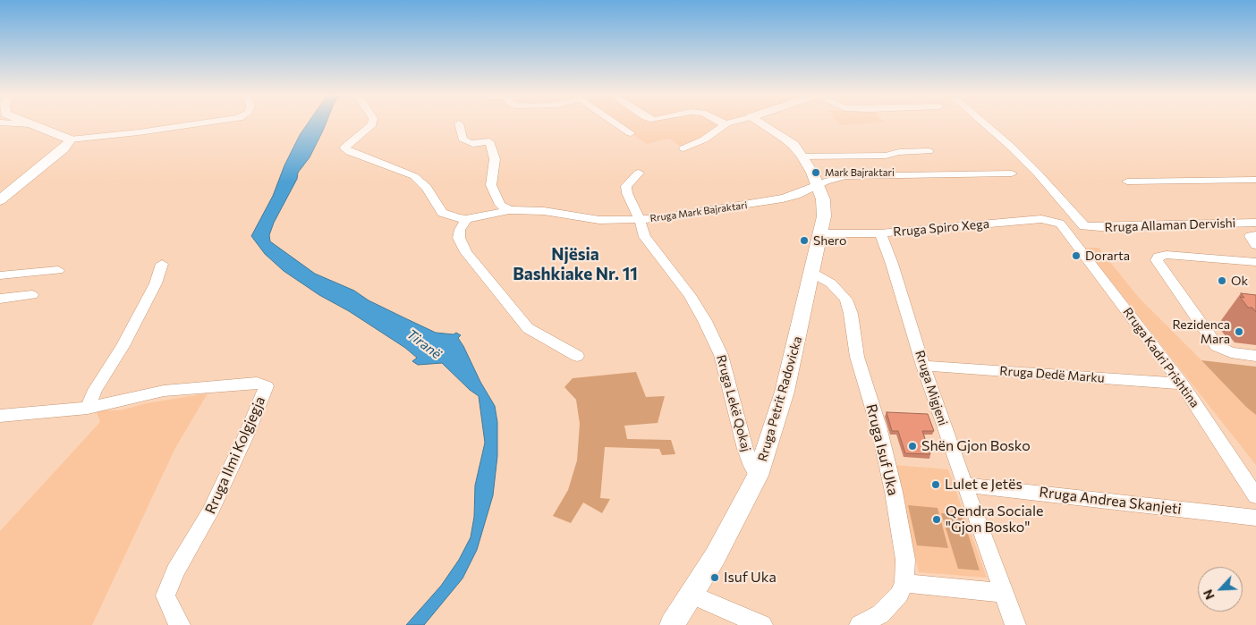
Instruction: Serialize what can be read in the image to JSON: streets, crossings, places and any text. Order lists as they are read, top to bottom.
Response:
{
  "streets": {
    "main road": ["Rruga Petrit Radovicka"],
    "street": [
      "Rruga Mark Bajraktari",
      "Rruga Allaman Dervishi",
      "Rruga Spiro Xega",
      "Rruga Kadri Prishtina",
      "Rruga Dedë Marku",
      "Rruga Migjeni",
      "Rruga Lekë Qokaj",
      "Rruga Isuf Uka",
      "Rruga Ilmi Kolgjegja",
      "Rruga Andrea Skanjeti"
    ]
  },
  "crossings": [
    ["Rruga Mark Bajraktari", "Rruga Petrit Radovicka"],
    ["Rruga Mark Bajraktari", "Rruga Lekë Qokaj"],
    ["Rruga Spiro Xega", "Rruga Kadri Prishtina"],
    ["Rruga Spiro Xega", "Rruga Migjeni"],
    ["Rruga Spiro Xega", "Rruga Petrit Radovicka"],
    ["Rruga Kadri Prishtina", "Rruga Dedë Marku"],
    ["Rruga Dedë Marku", "Rruga Migjeni"],
    ["Rruga Migjeni", "Rruga Andrea Skanjeti"],
    ["Rruga Petrit Radovicka", "Rruga Lekë Qokaj"],
    ["Rruga Petrit Radovicka", "Rruga Isuf Uka"]
  ],
  "districts": ["Njësia Bashkiake Nr. 11"],
  "water": ["Tiranë"],
  "places": [
    "Mark Bajraktari",
    "Shero",
    "Dorarta",
    "Ok",
    "Rezidenca Mara",
    "Shën Gjon Bosko",
    "Lulet e Jetës",
    "Qendra Sociale \"Gjon Bosko\"",
    "Isuf Uka"
  ],
  "north": "bottom left"
}
